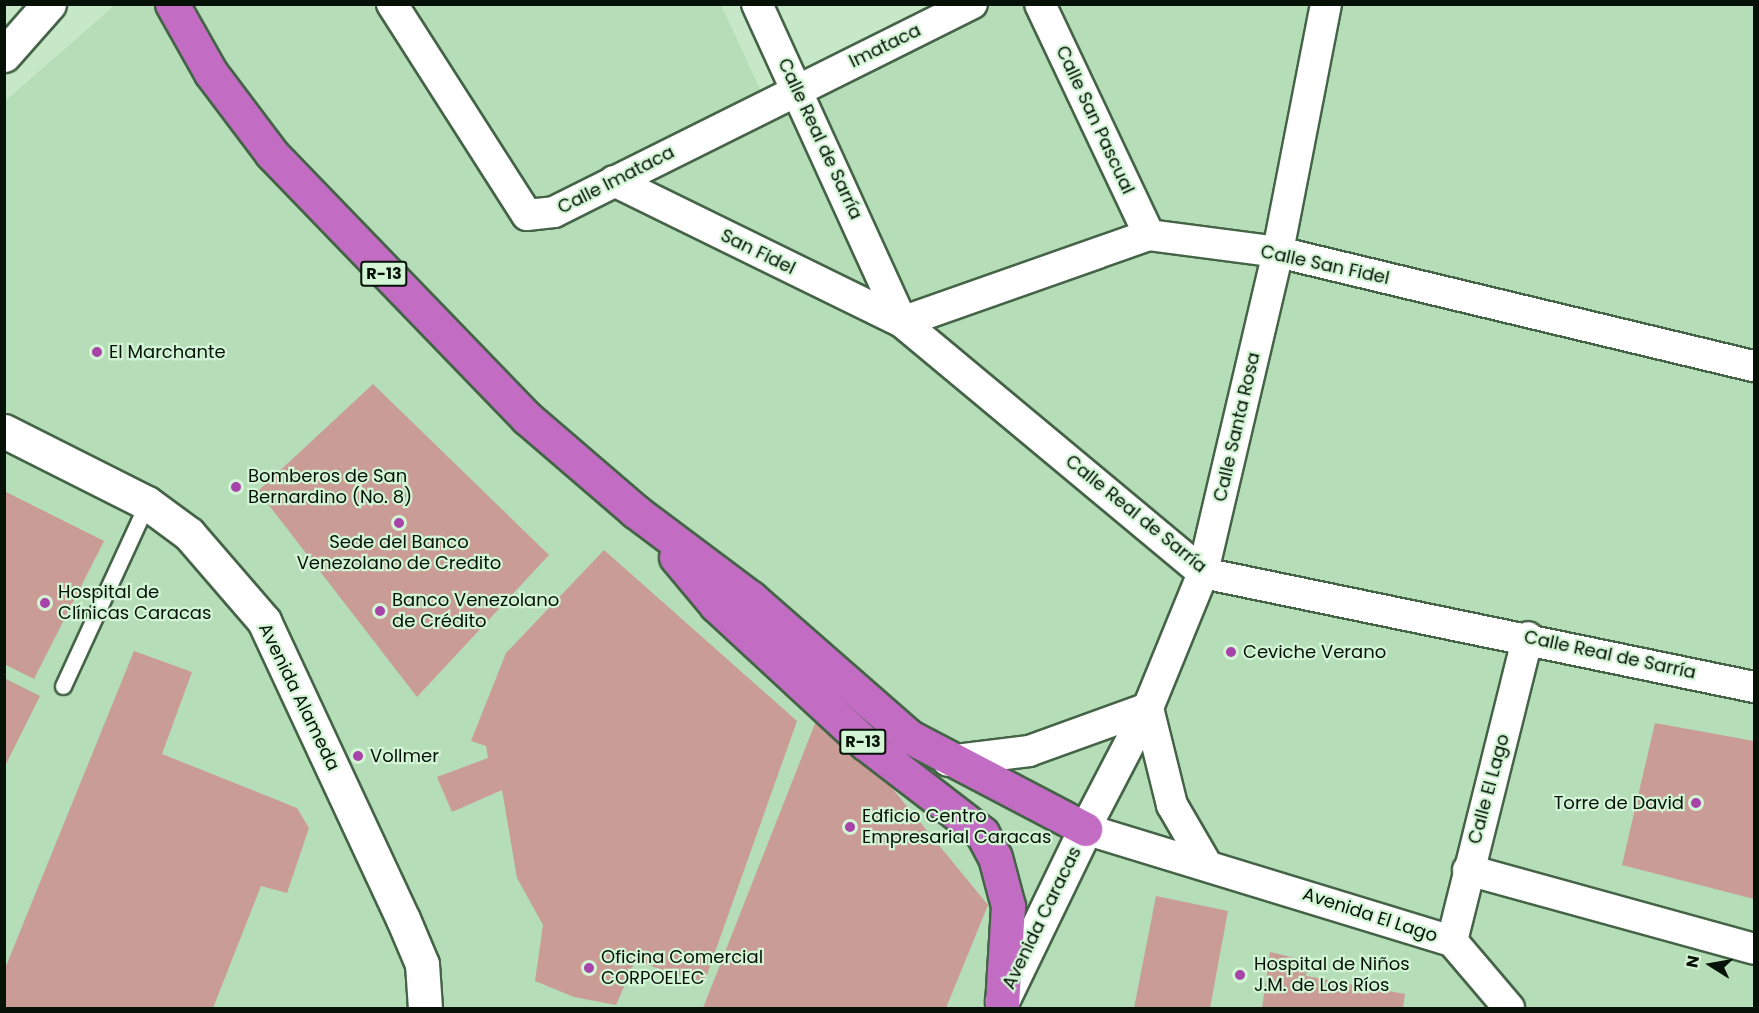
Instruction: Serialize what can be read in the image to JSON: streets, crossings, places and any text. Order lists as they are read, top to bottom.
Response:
{
  "streets": {
    "highway": ["R-13"],
    "main road": ["Avenida Alameda", "Avenida Caracas"],
    "street": [
      "Imataca",
      "Calle San Pascual",
      "Calle Real de Sarría",
      "Calle Imataca",
      "San Fidel",
      "Calle San Fidel",
      "Calle Santa Rosa",
      "Calle El Lago",
      "Avenida El Lago"
    ]
  },
  "crossings": [
    ["Imataca", "Calle Real de Sarría"],
    ["Imataca", "Calle Imataca"],
    ["Calle San Pascual", "Calle San Fidel"],
    ["Calle Real de Sarría", "Calle Imataca"],
    ["Calle Real de Sarría", "San Fidel"],
    ["Calle Real de Sarría", "Calle San Fidel"],
    ["Calle Real de Sarría", "Calle Santa Rosa"],
    ["Calle Real de Sarría", "Calle El Lago"],
    ["Calle Imataca", "San Fidel"],
    ["San Fidel", "Calle San Fidel"],
    ["Calle San Fidel", "Calle Santa Rosa"],
    ["R-13", "Calle Santa Rosa"],
    ["R-13", "Avenida El Lago"],
    ["R-13", "Avenida Caracas"],
    ["Calle Santa Rosa", "Avenida El Lago"],
    ["Calle Santa Rosa", "Avenida Caracas"],
    ["Calle El Lago", "Avenida El Lago"],
    ["Avenida El Lago", "Avenida Caracas"]
  ],
  "places": [
    "El Marchante",
    "Bomberos de San Bernardino (No. 8)",
    "Sede del Banco Venezolano de Credito",
    "Hospital de Clínicas Caracas",
    "Banco Venezolano de Crédito",
    "Ceviche Verano",
    "Vollmer",
    "Torre de David",
    "Edficio Centro Empresarial Caracas",
    "Oficina Comercial CORPOELEC",
    "Hospital de Niños J.M. de Los Ríos"
  ],
  "north": "left"
}
